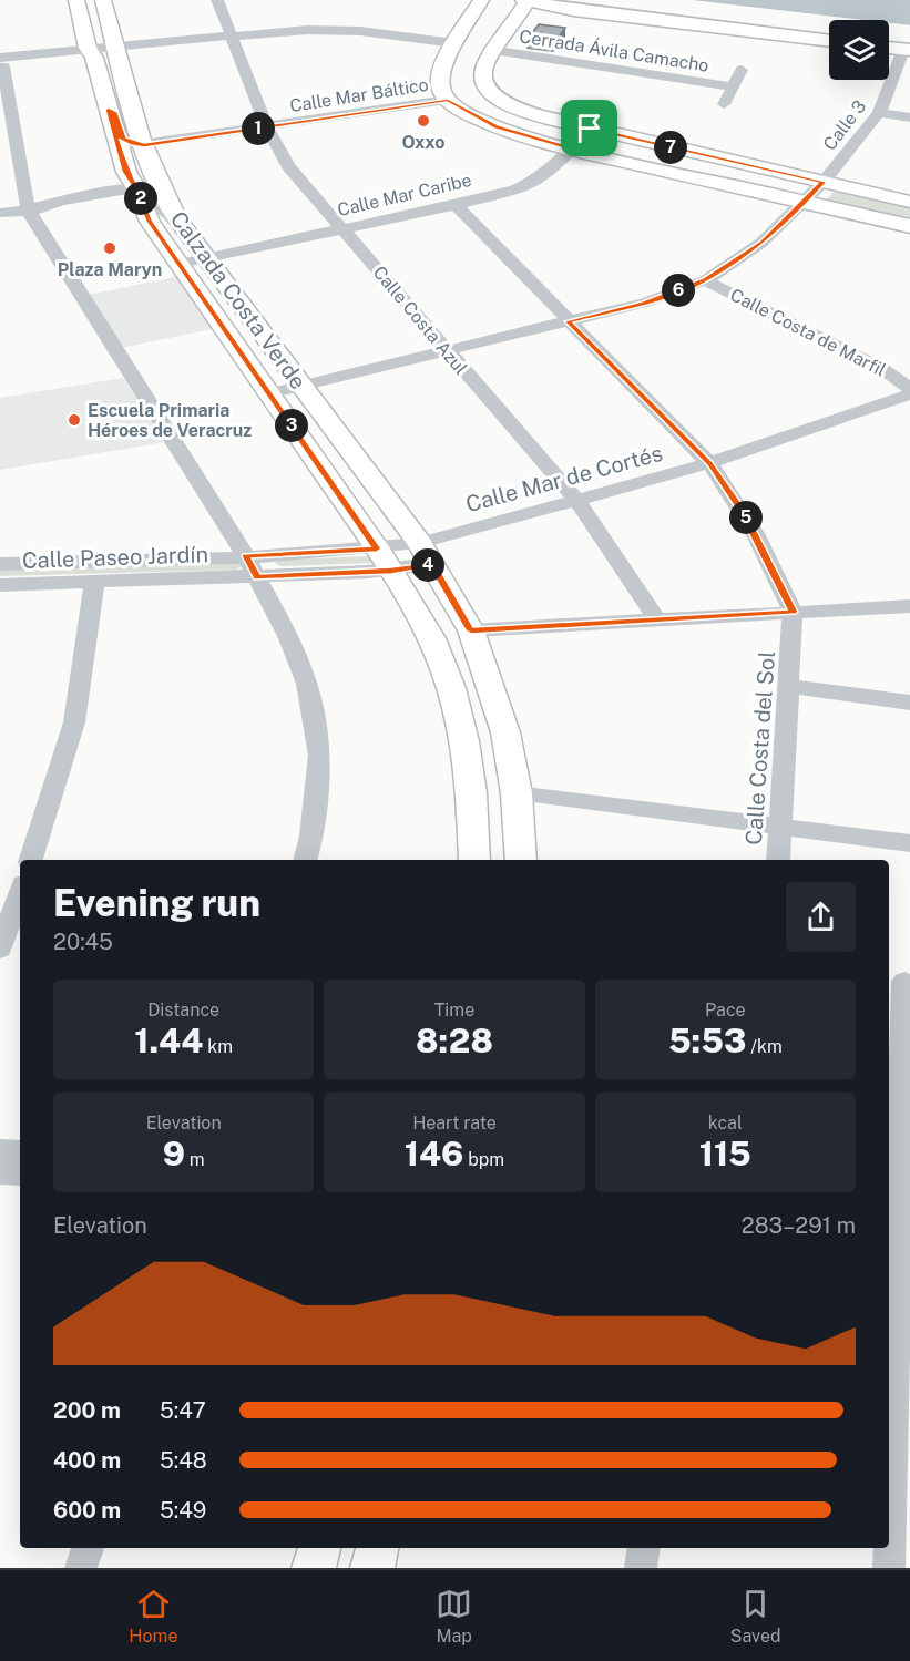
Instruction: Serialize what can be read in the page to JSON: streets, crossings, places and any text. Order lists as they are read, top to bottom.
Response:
{
  "streets": {
    "main road": ["Calzada Costa Verde"],
    "street": [
      "Cerrada Ávila Camacho",
      "Calle Mar Báltico",
      "Calle 3",
      "Calle Mar Caribe",
      "Calle Costa Azul",
      "Calle Costa de Marfil",
      "Calle Mar de Cortés",
      "Calle Paseo Jardín",
      "Calle Costa del Sol"
    ]
  },
  "crossings": [
    ["Calle Mar Báltico", "Calzada Costa Verde"],
    ["Calle Mar Báltico", "Calle Costa Azul"],
    ["Calle 3", "Calzada Costa Verde"],
    ["Calle 3", "Calle Costa Azul"],
    ["Calle 3", "Calle Costa de Marfil"],
    ["Calle 3", "Calle Costa del Sol"],
    ["Calle Mar Caribe", "Calzada Costa Verde"],
    ["Calle Mar Caribe", "Calle Costa Azul"],
    ["Calle Mar Caribe", "Calle Costa del Sol"],
    ["Calzada Costa Verde", "Calle Mar de Cortés"],
    ["Calzada Costa Verde", "Calle Paseo Jardín"],
    ["Calle Costa Azul", "Calle Mar de Cortés"],
    ["Calle Mar de Cortés", "Calle Paseo Jardín"],
    ["Calle Mar de Cortés", "Calle Costa del Sol"]
  ],
  "places": ["Oxxo", "Plaza Maryn", "Escuela Primaria Héroes de Veracruz"],
  "page": {
    "pins": [
      "1",
      "7",
      "2",
      "6",
      "3",
      "5",
      "4"
    ],
    "heading": ["Evening run", "20:45"],
    "stats": [
      ["Distance", "1.44 km"],
      ["Time", "8:28"],
      ["Pace", "5:53 /km"],
      ["Elevation", "9 m"],
      ["Heart rate", "146 bpm"],
      ["kcal", "115"]
    ],
    "chart": ["Elevation", "283–291 m"],
    "list": [
      {
        "name": "200 m",
        "note": "5:47"
      },
      {
        "name": "400 m",
        "note": "5:48"
      },
      {
        "name": "600 m",
        "note": "5:49"
      }
    ],
    "tabs": ["Home", "Map", "Saved"]
  }
}
